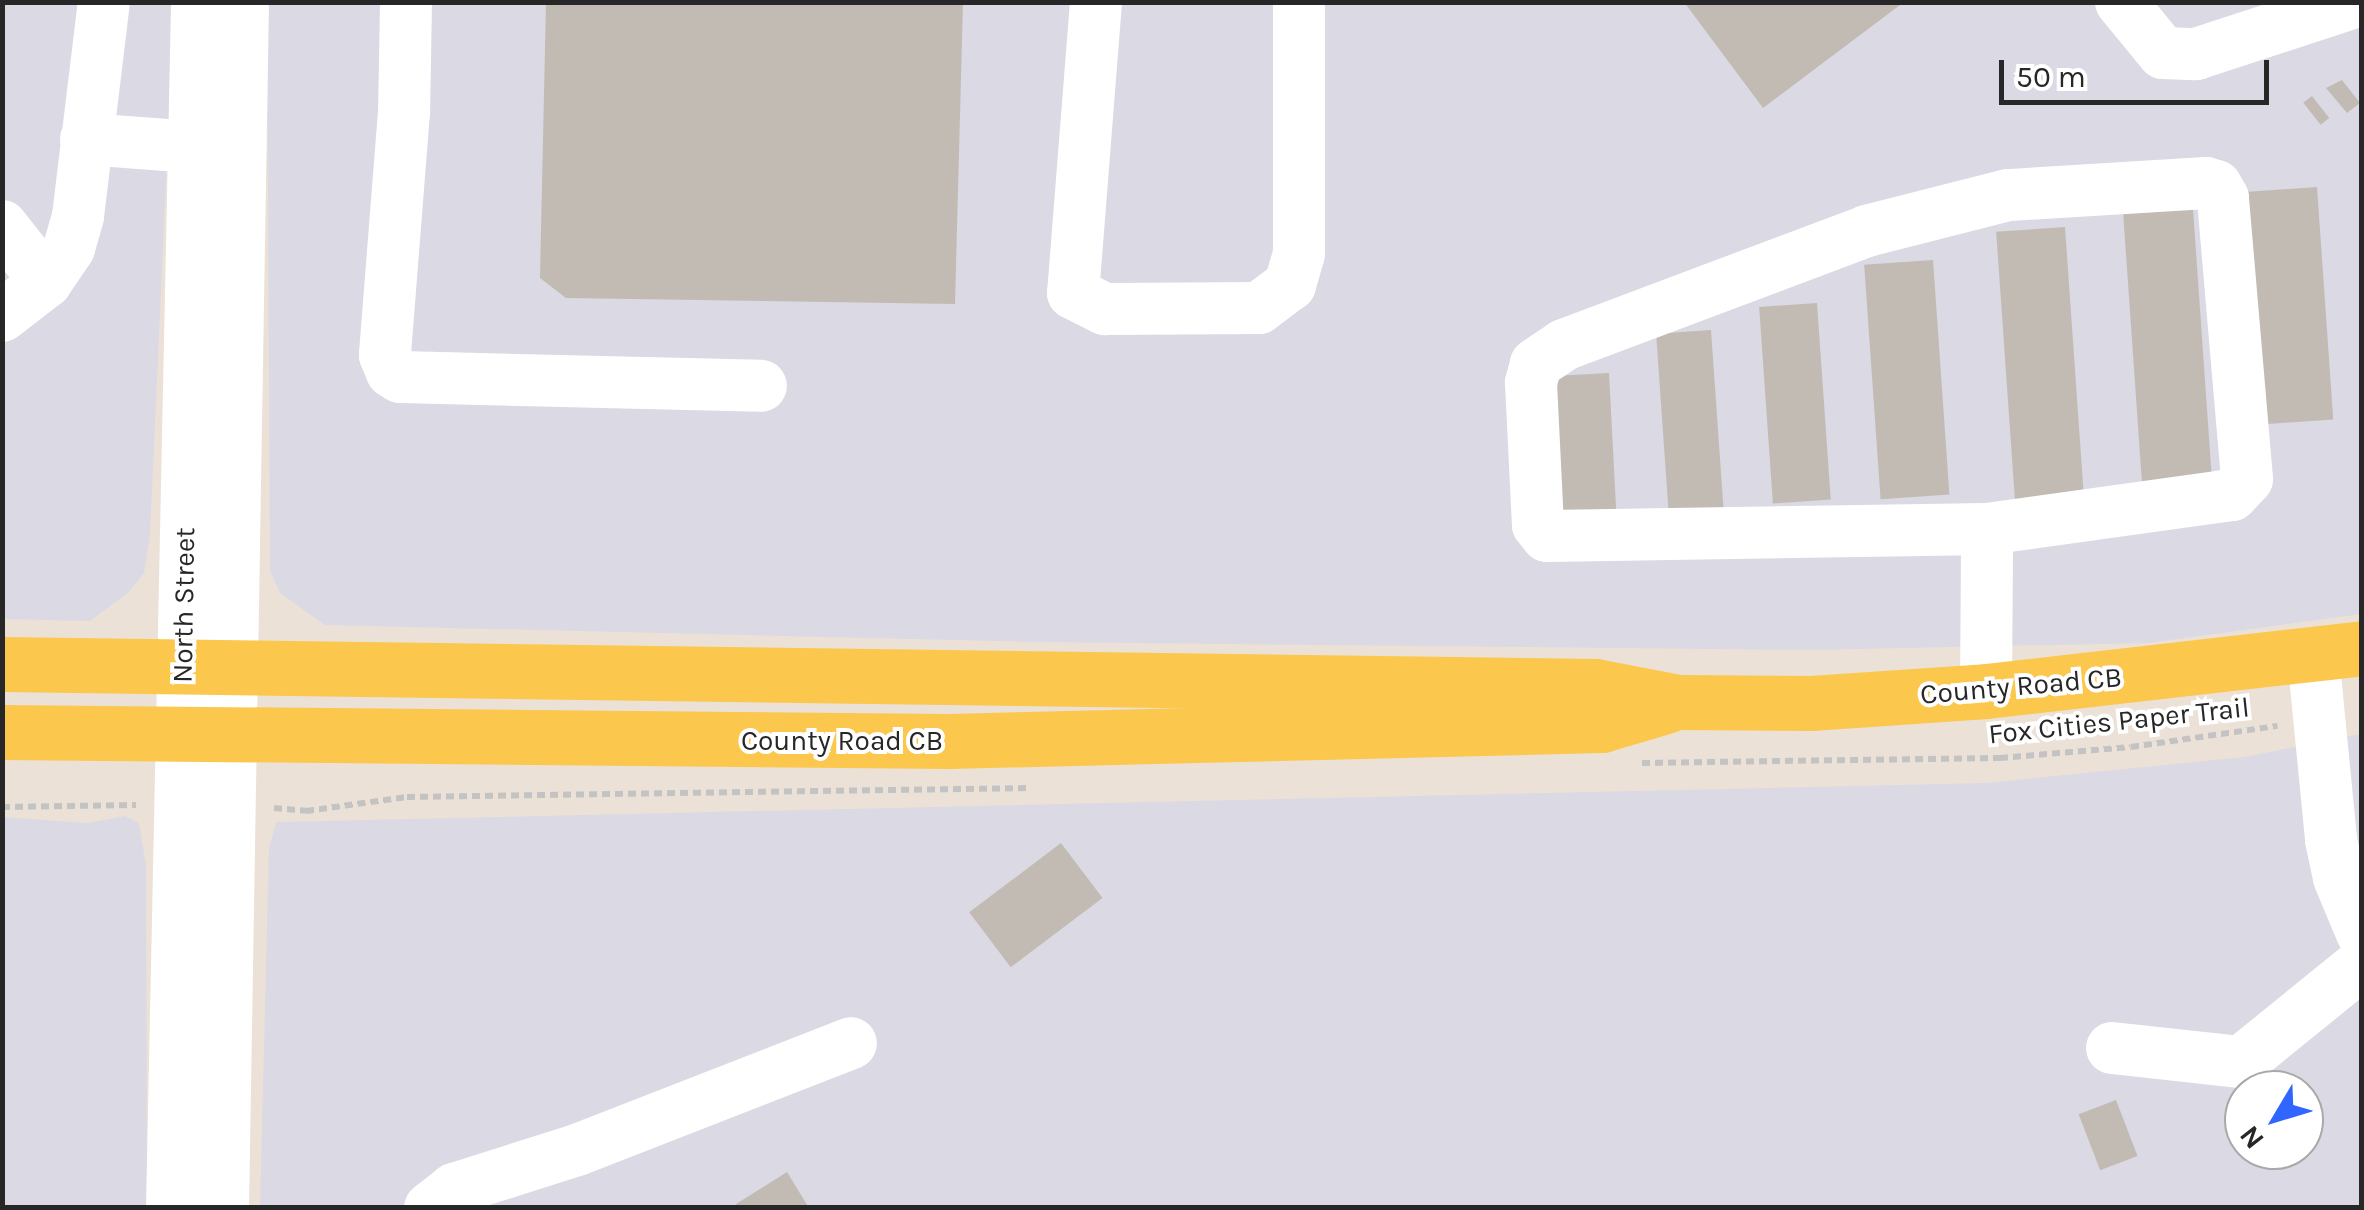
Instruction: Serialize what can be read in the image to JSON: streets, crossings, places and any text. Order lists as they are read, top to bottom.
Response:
{
  "streets": {
    "main road": ["County Road CB"],
    "street": ["North Street"],
    "path": ["Fox Cities Paper Trail"]
  },
  "crossings": [
    ["North Street", "County Road CB"]
  ],
  "scale_bar": "50 m",
  "north": "bottom left"
}
